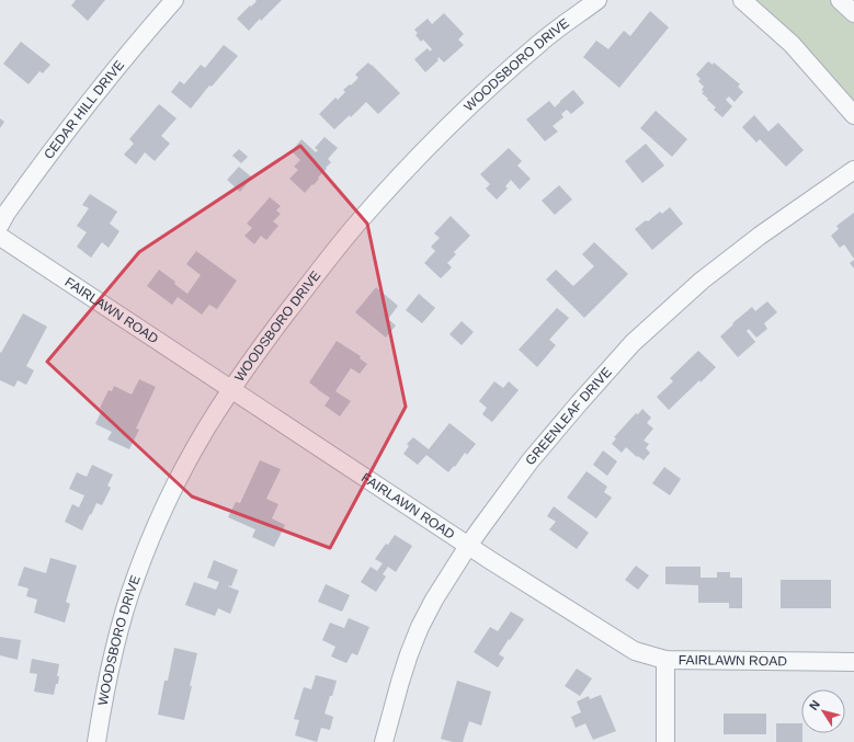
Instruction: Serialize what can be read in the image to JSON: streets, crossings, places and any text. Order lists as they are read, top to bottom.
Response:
{
  "streets": {
    "street": [
      "WOODSBORO DRIVE",
      "CEDAR HILL DRIVE",
      "FAIRLAWN ROAD",
      "GREENLEAF DRIVE"
    ]
  },
  "crossings": [
    ["WOODSBORO DRIVE", "FAIRLAWN ROAD"],
    ["FAIRLAWN ROAD", "GREENLEAF DRIVE"]
  ],
  "north": "top left"
}
